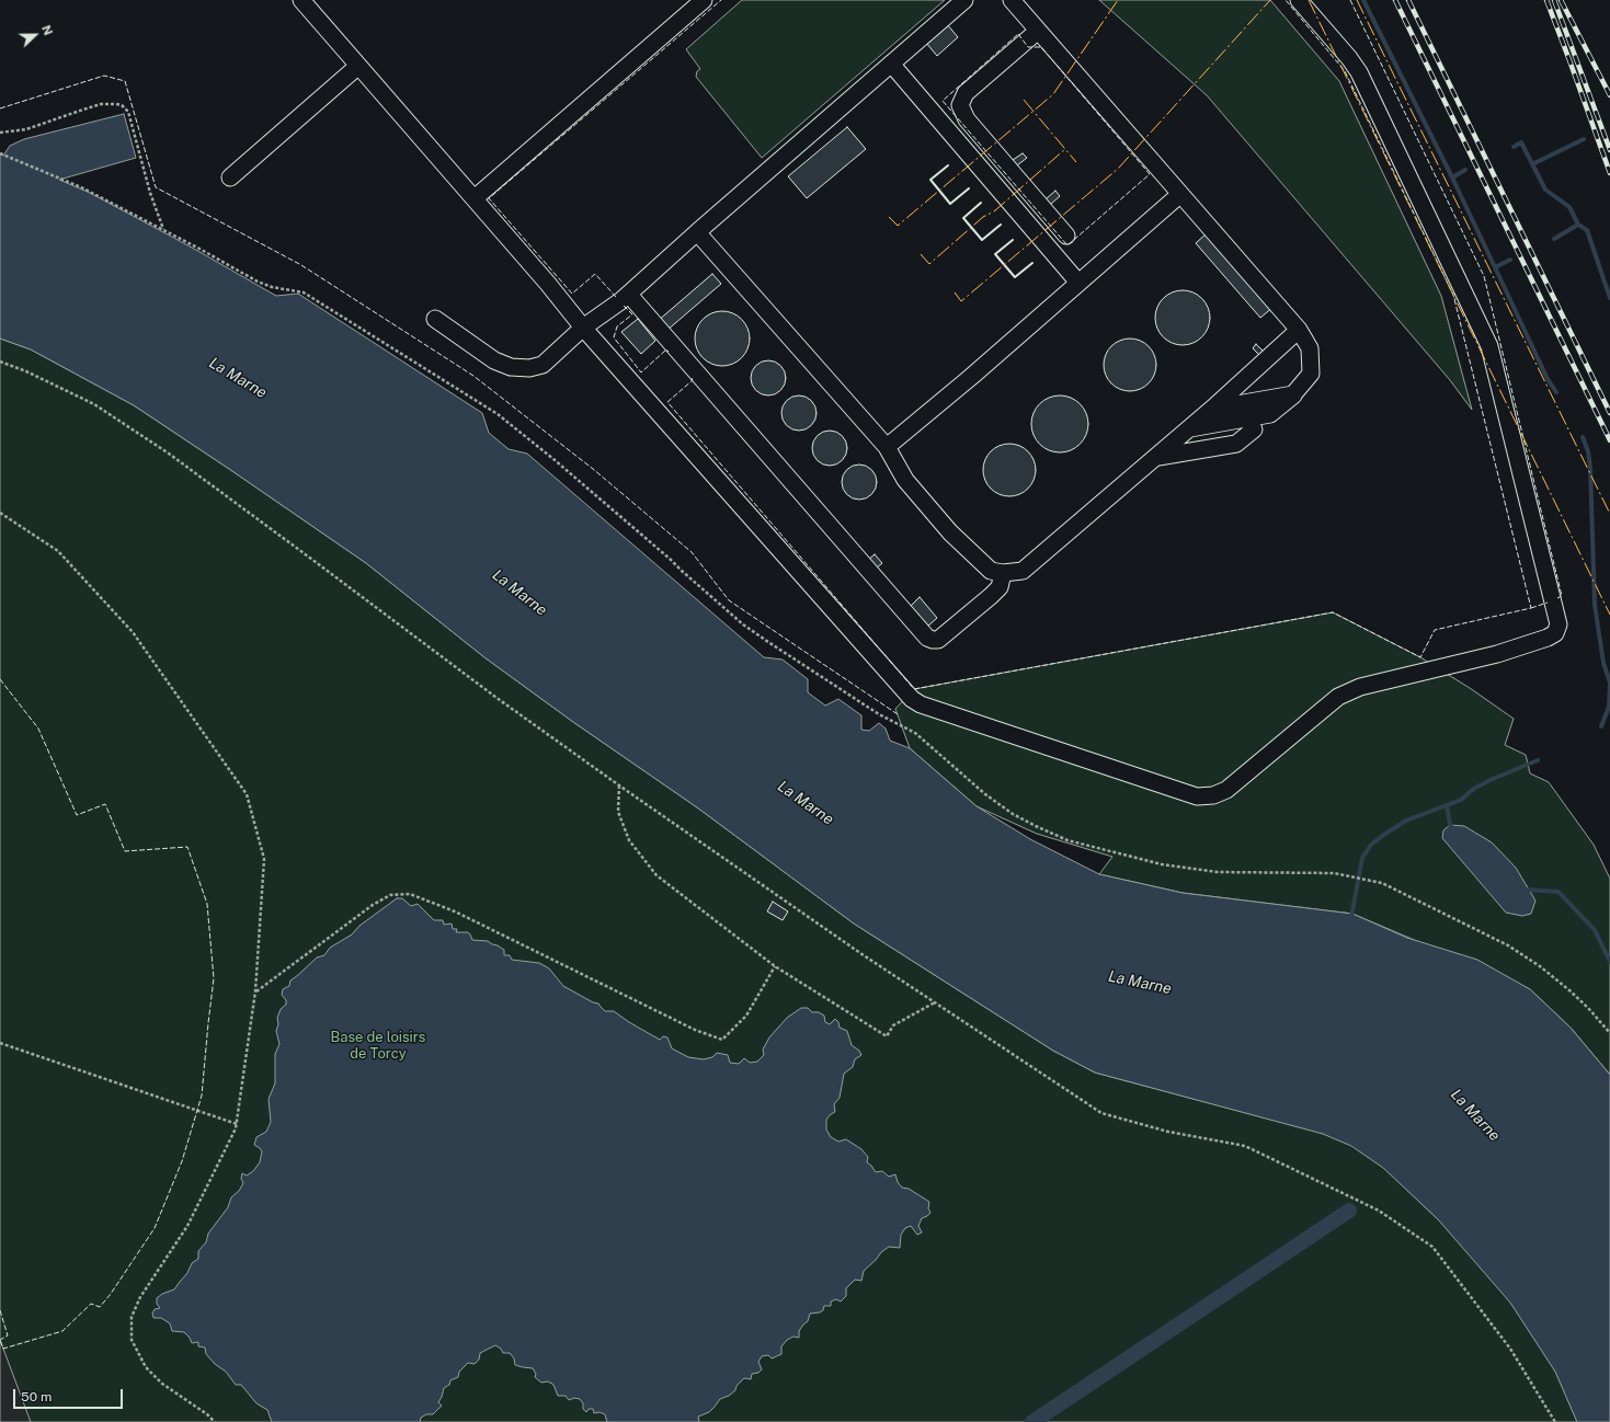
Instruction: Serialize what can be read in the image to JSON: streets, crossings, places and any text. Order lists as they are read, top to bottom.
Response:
{
  "water": ["La Marne"],
  "parks": ["Base de loisirs de Torcy"],
  "scale_bar": "50 m",
  "north": "right"
}
